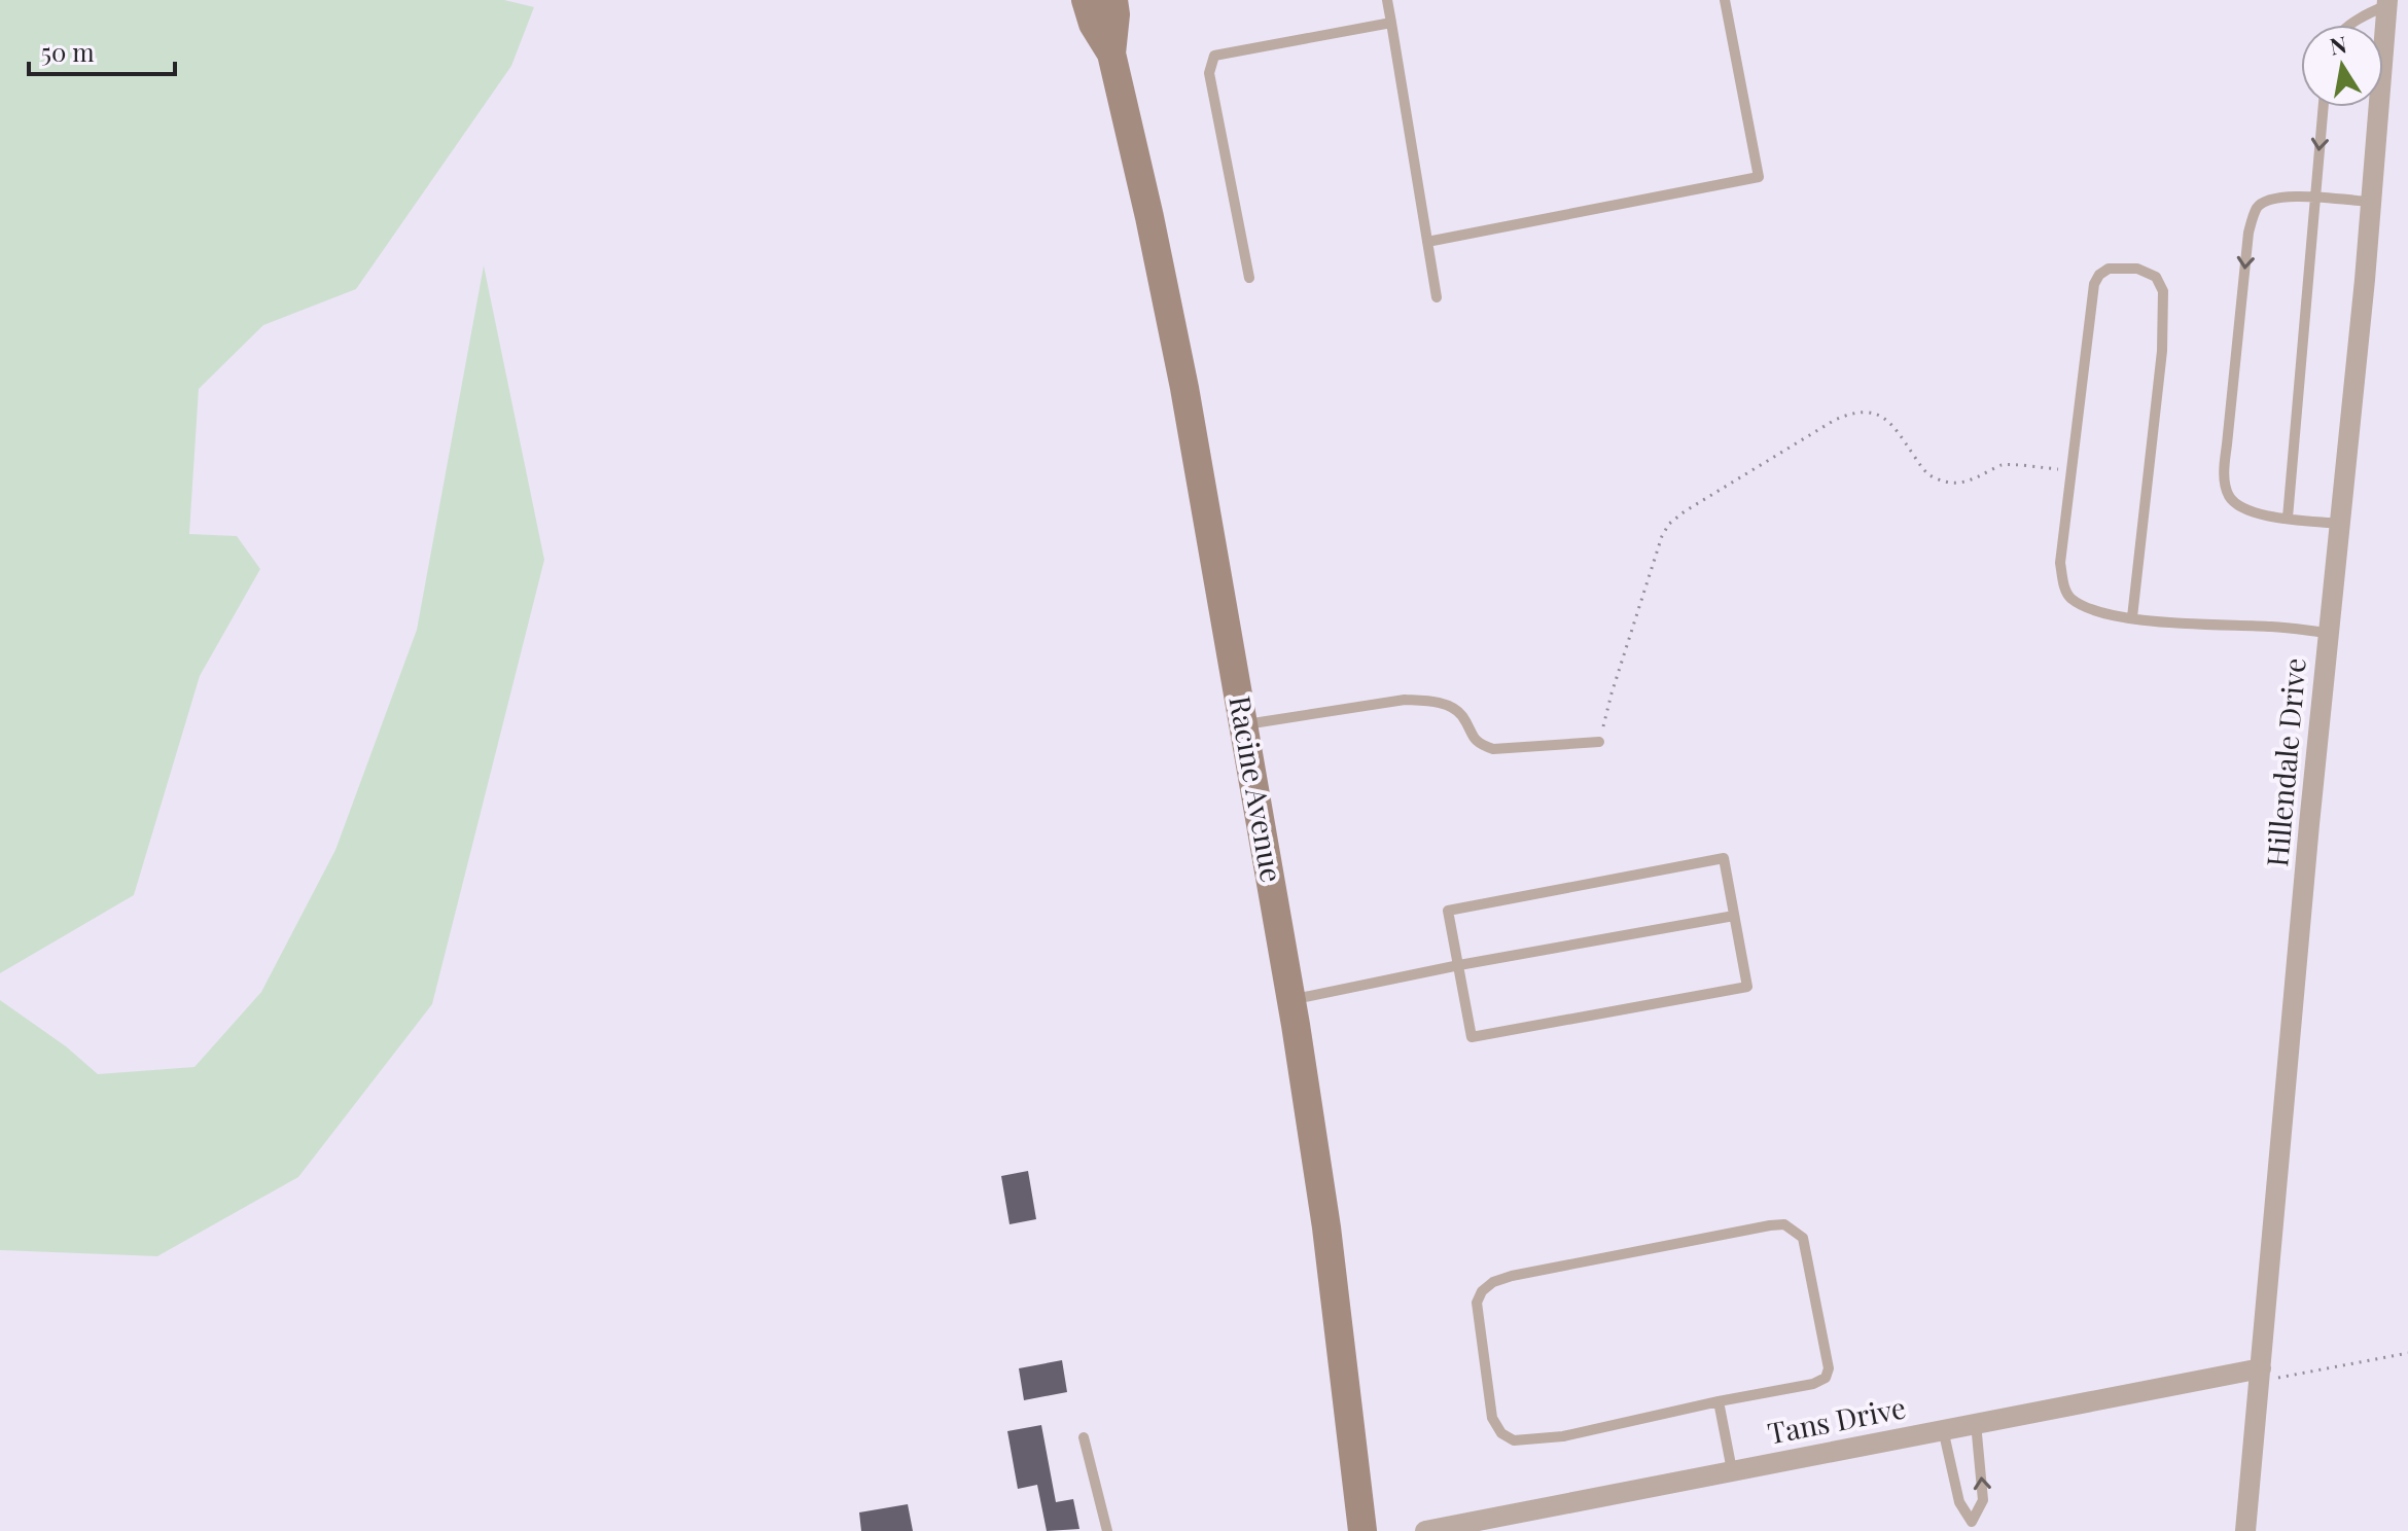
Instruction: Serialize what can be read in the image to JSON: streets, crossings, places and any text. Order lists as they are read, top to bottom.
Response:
{
  "streets": {
    "main road": ["Racine Avenue"],
    "street": ["Hillendale Drive", "Tans Drive"]
  },
  "crossings": [
    ["Hillendale Drive", "Tans Drive"]
  ],
  "scale_bar": "50 m",
  "north": "top"
}
